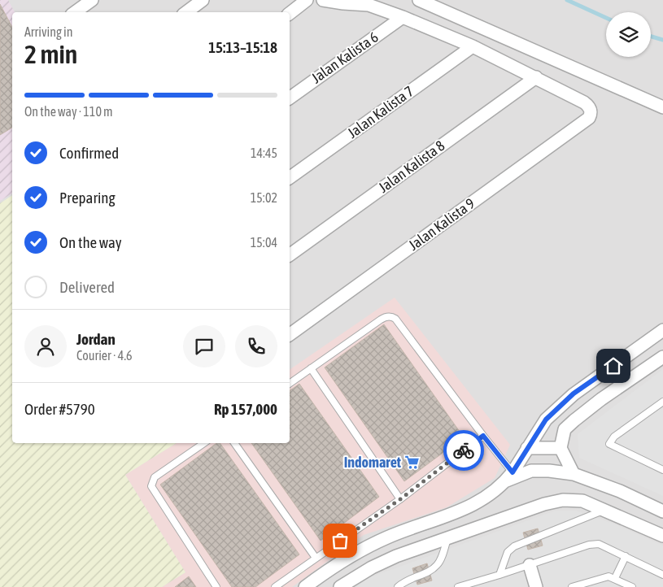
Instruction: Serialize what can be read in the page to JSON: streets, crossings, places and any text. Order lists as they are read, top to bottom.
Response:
{
  "streets": {
    "street": [
      "Jalan Kalista 6",
      "Jalan Kalista 7",
      "Jalan Kalista 8",
      "Jalan Kalista 9"
    ]
  },
  "crossings": [
    ["Jalan Kalista 8", "Jalan Kalista 9"]
  ],
  "places": {
    "supermarket": ["Indomaret"]
  },
  "page": {
    "heading": ["2 min", "Arriving in", "15:13–15:18"],
    "panel": [
      "Jordan",
      "Courier · 4.6",
      "Order #5790",
      "Rp 157,000"
    ],
    "bar": "On the way · 110 m",
    "list": [
      ["Confirmed", "14:45"],
      ["Preparing", "15:02"],
      ["On the way", "15:04"],
      "Delivered"
    ]
  }
}
